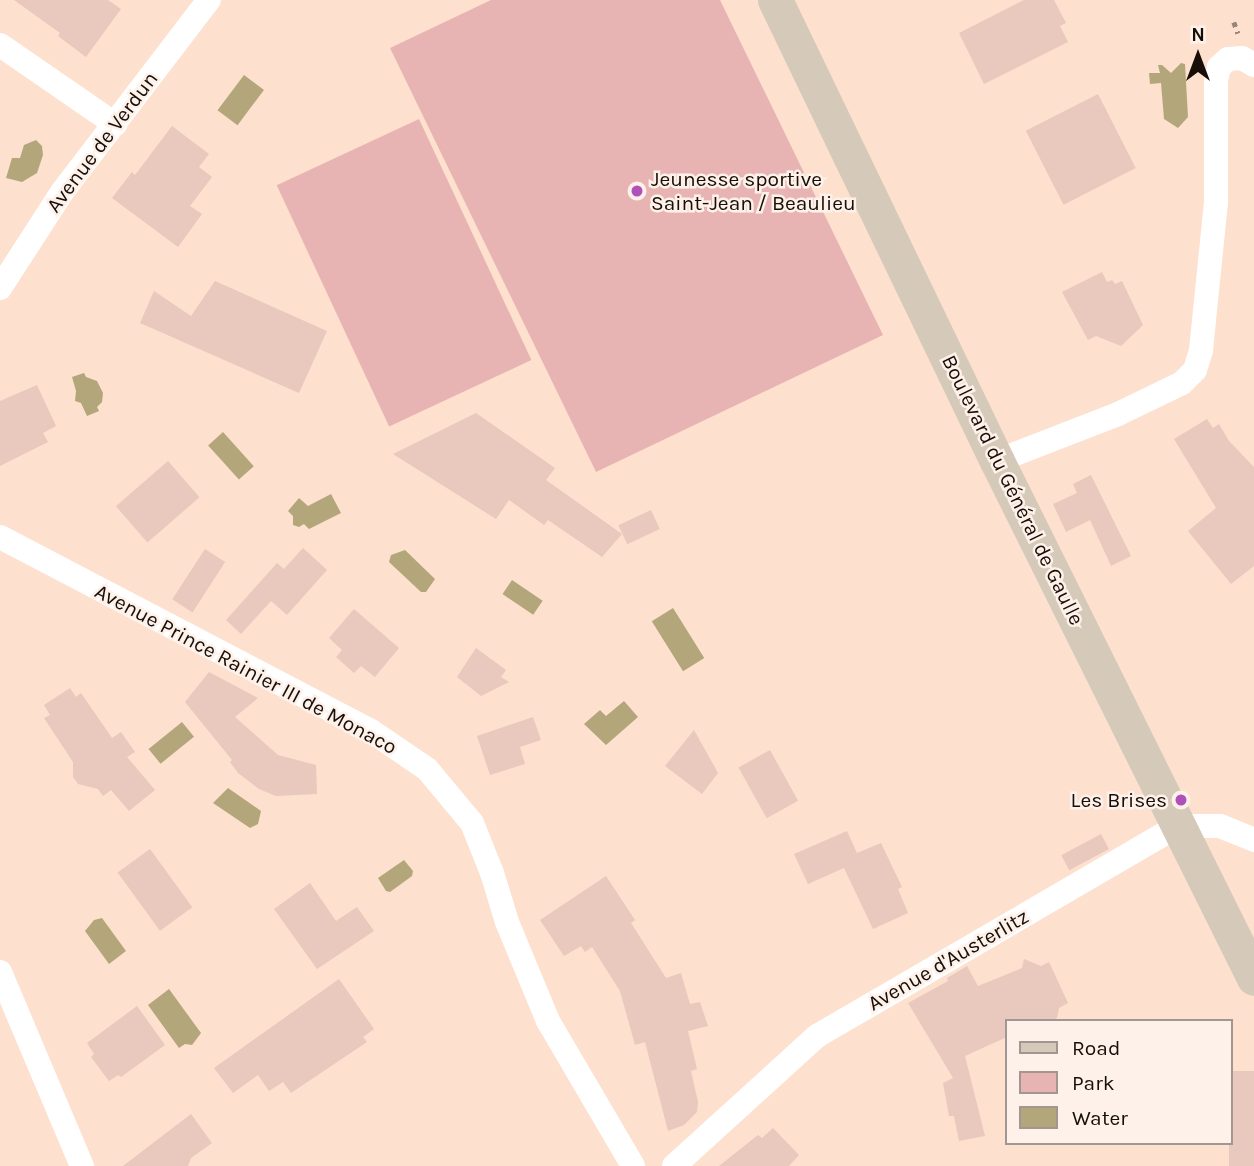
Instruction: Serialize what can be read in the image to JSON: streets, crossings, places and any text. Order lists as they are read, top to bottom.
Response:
{
  "streets": {
    "street": [
      "Avenue de Verdun",
      "Boulevard du Général de Gaulle",
      "Avenue Prince Rainier III de Monaco",
      "Avenue d'Austerlitz"
    ]
  },
  "crossings": [
    ["Boulevard du Général de Gaulle", "Avenue d'Austerlitz"]
  ],
  "places": ["Jeunesse sportive Saint-Jean / Beaulieu", "Les Brises"],
  "legend": ["Road", "Park", "Water"],
  "north": "top"
}
